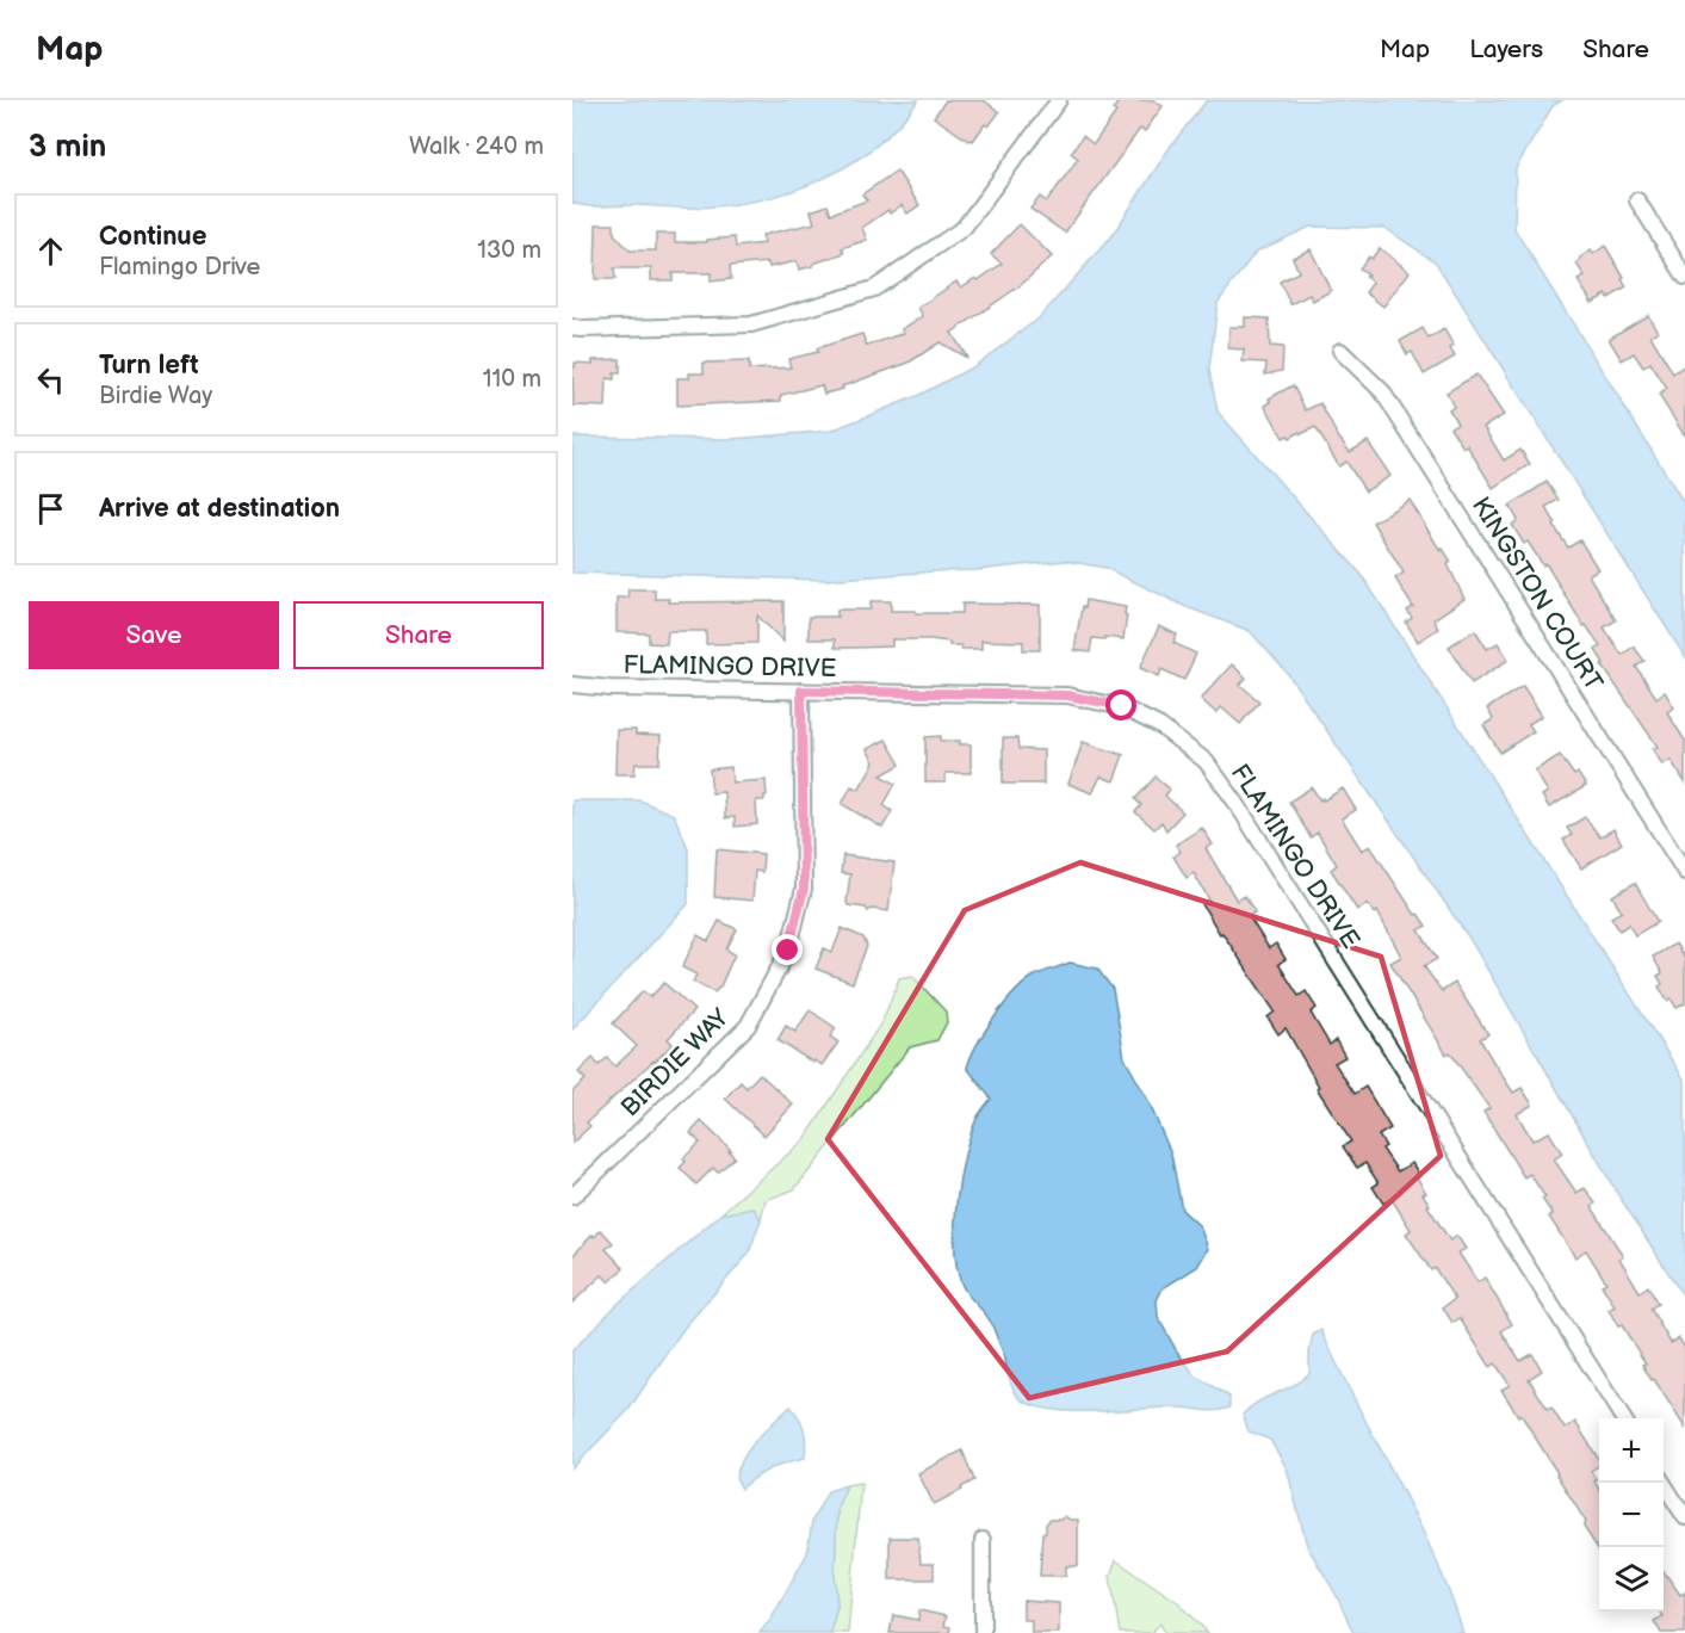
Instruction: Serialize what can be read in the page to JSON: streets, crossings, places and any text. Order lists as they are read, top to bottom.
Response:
{
  "streets": {
    "street": ["KINGSTON COURT", "FLAMINGO DRIVE", "BIRDIE WAY"]
  },
  "crossings": [
    ["FLAMINGO DRIVE", "BIRDIE WAY"]
  ],
  "page": {
    "header": "Map",
    "nav": ["Map", "Layers", "Share"],
    "heading": ["3 min", "Walk · 240 m"],
    "list": [
      ["Continue", "Flamingo Drive", "130 m"],
      ["Turn left", "Birdie Way", "110 m"],
      "Arrive at destination"
    ],
    "buttons": ["Save", "Share"],
    "map_buttons": ["+", "−"]
  }
}
